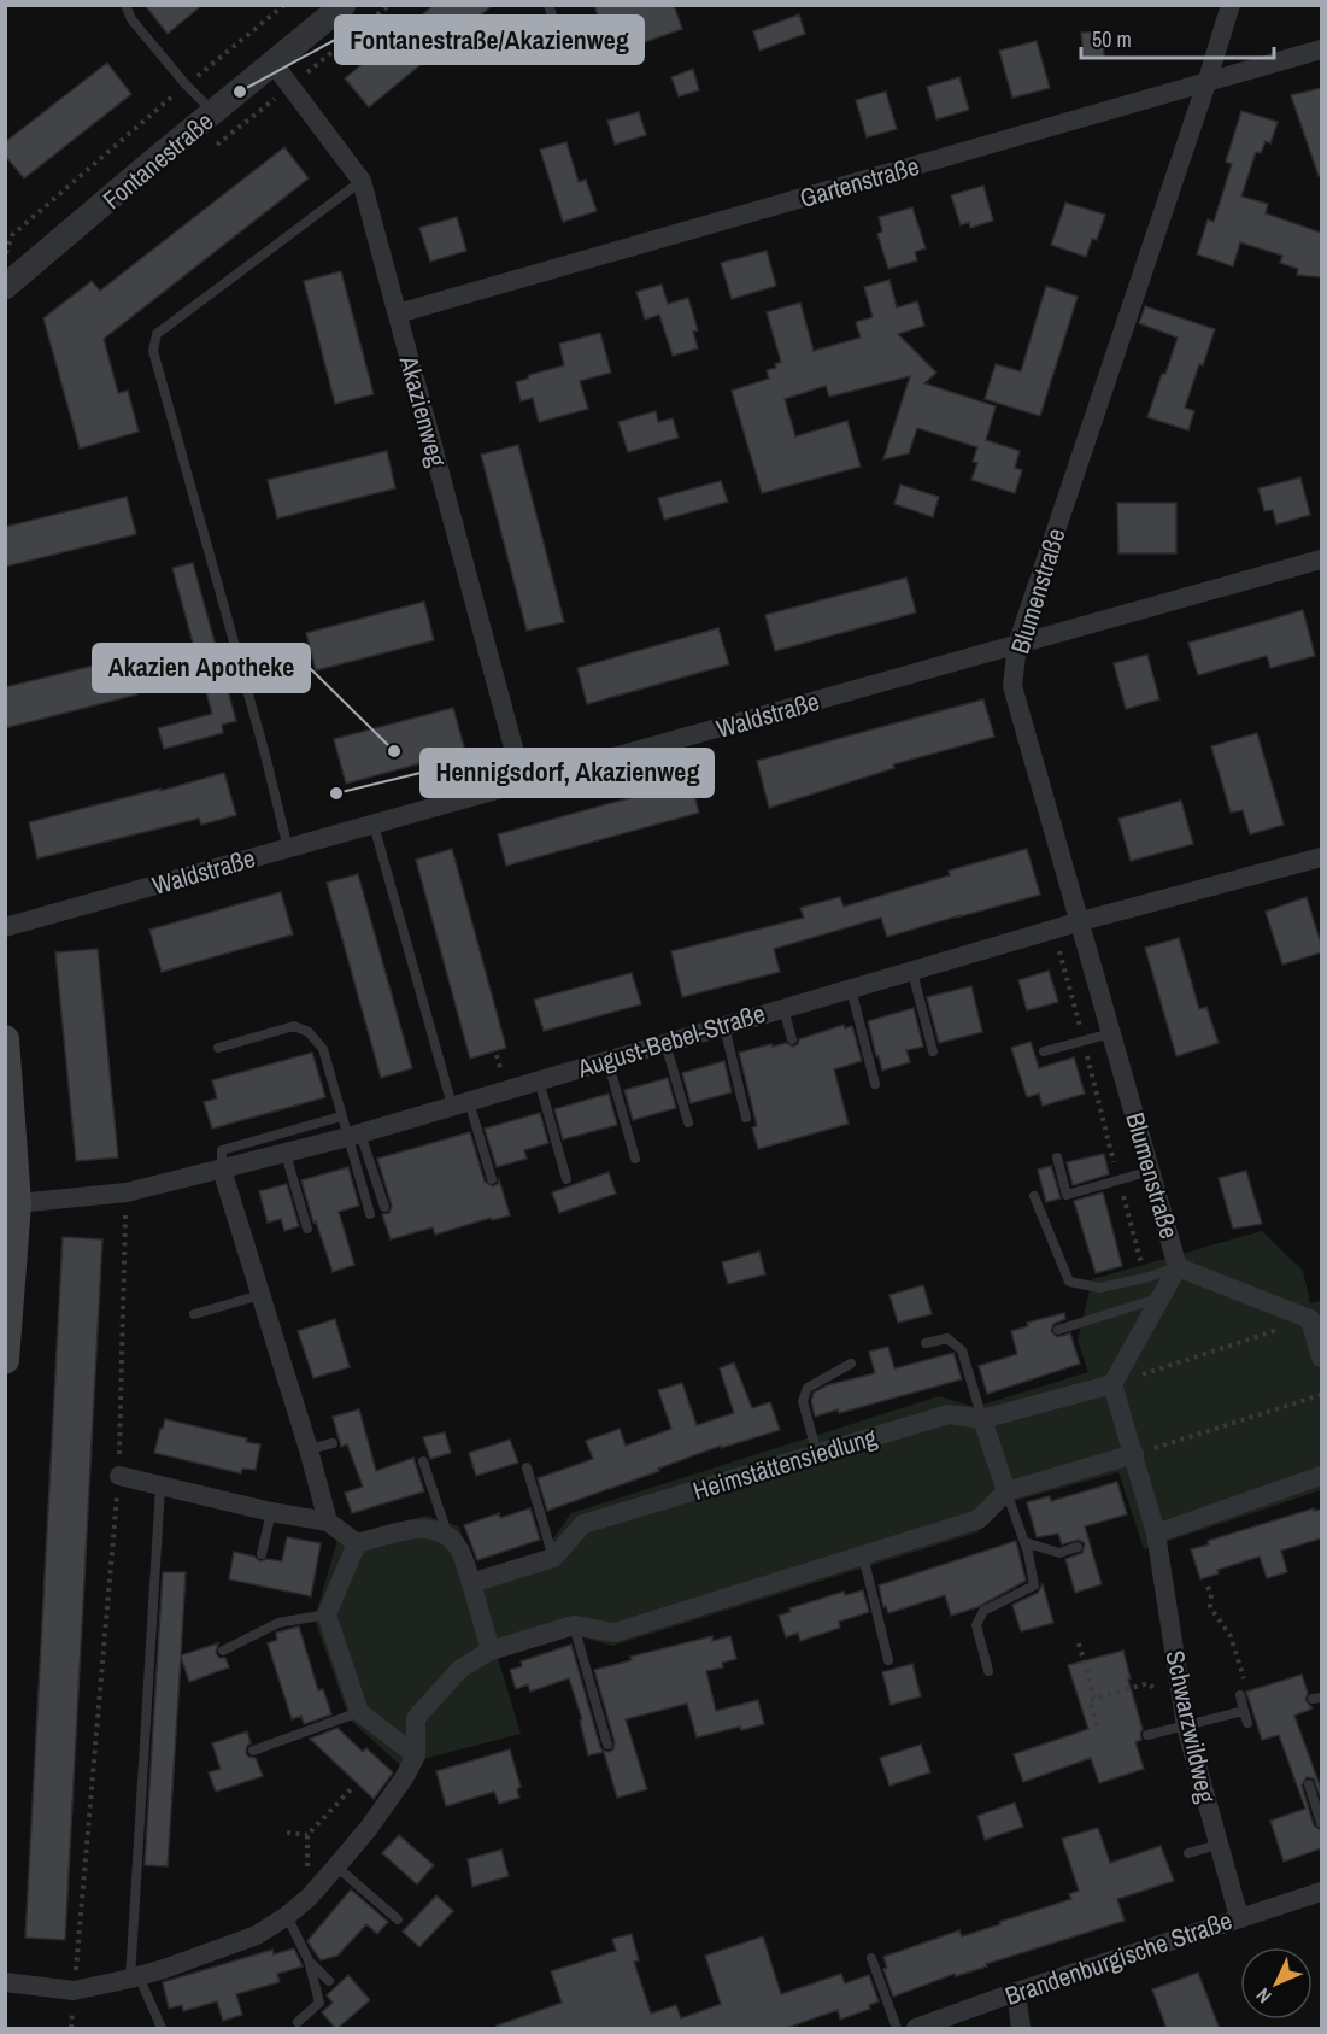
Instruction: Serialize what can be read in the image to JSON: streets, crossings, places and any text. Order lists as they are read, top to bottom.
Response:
{
  "streets": {
    "street": [
      "Fontanestraße",
      "Gartenstraße",
      "Akazienweg",
      "Blumenstraße",
      "Waldstraße",
      "August-Bebel-Straße",
      "Heimstättensiedlung",
      "Schwarzwildweg",
      "Brandenburgische Straße"
    ]
  },
  "crossings": [
    ["Fontanestraße", "Akazienweg"],
    ["Gartenstraße", "Akazienweg"],
    ["Gartenstraße", "Blumenstraße"],
    ["Akazienweg", "Waldstraße"],
    ["Blumenstraße", "Waldstraße"],
    ["Blumenstraße", "August-Bebel-Straße"],
    ["Schwarzwildweg", "Brandenburgische Straße"]
  ],
  "places": ["Fontanestraße/Akazienweg", "Akazien Apotheke", "Hennigsdorf, Akazienweg"],
  "scale_bar": "50 m",
  "north": "bottom left"
}
